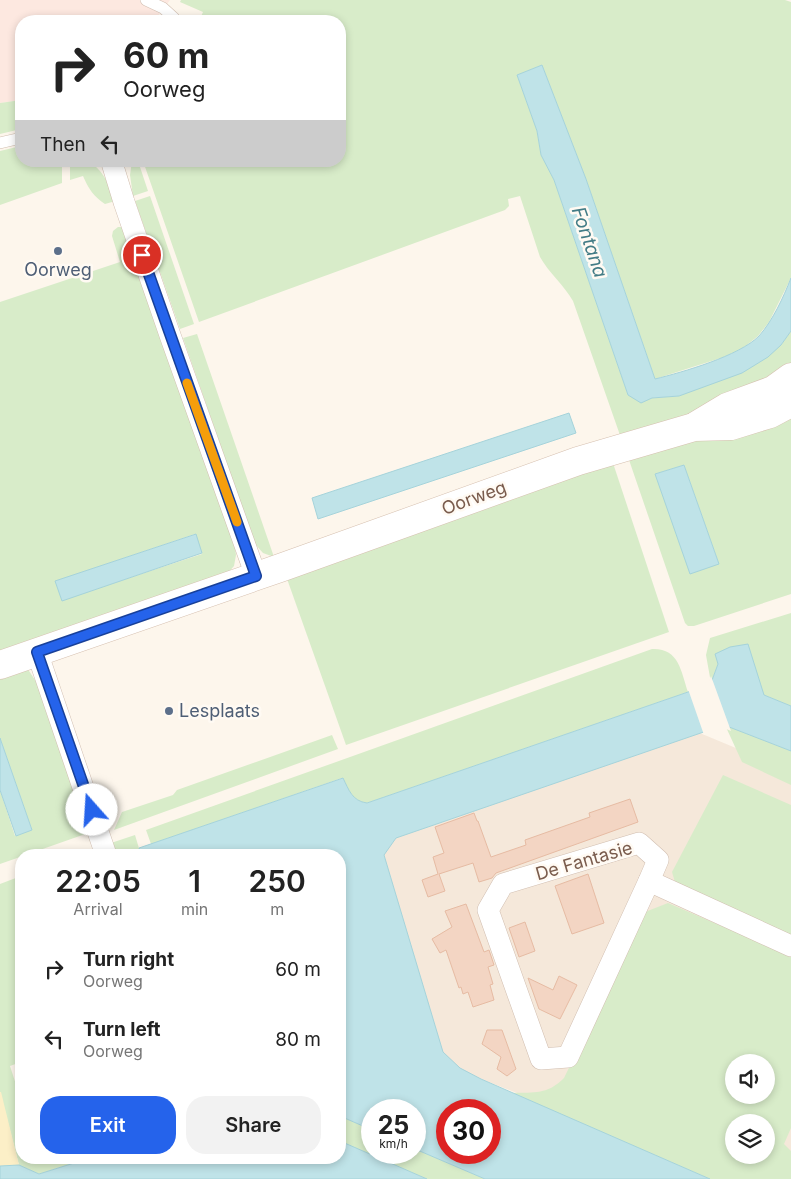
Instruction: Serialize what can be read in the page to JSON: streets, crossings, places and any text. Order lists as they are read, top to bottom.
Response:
{
  "streets": {
    "street": ["Oorweg", "De Fantasie"]
  },
  "water": ["Fontana"],
  "places": ["Oorweg", "Lesplaats"],
  "page": {
    "turn": ["60 m", "Oorweg"],
    "then": "Then",
    "eta": [
      "22:05",
      "Arrival",
      "1",
      "min",
      "250",
      "m"
    ],
    "list": [
      {
        "name": "Turn right",
        "note": "Oorweg",
        "value": "60 m"
      },
      {
        "name": "Turn left",
        "note": "Oorweg",
        "value": "80 m"
      }
    ],
    "buttons": ["Exit", "Share"],
    "speed": "25 km/h",
    "limit": "30"
  }
}
